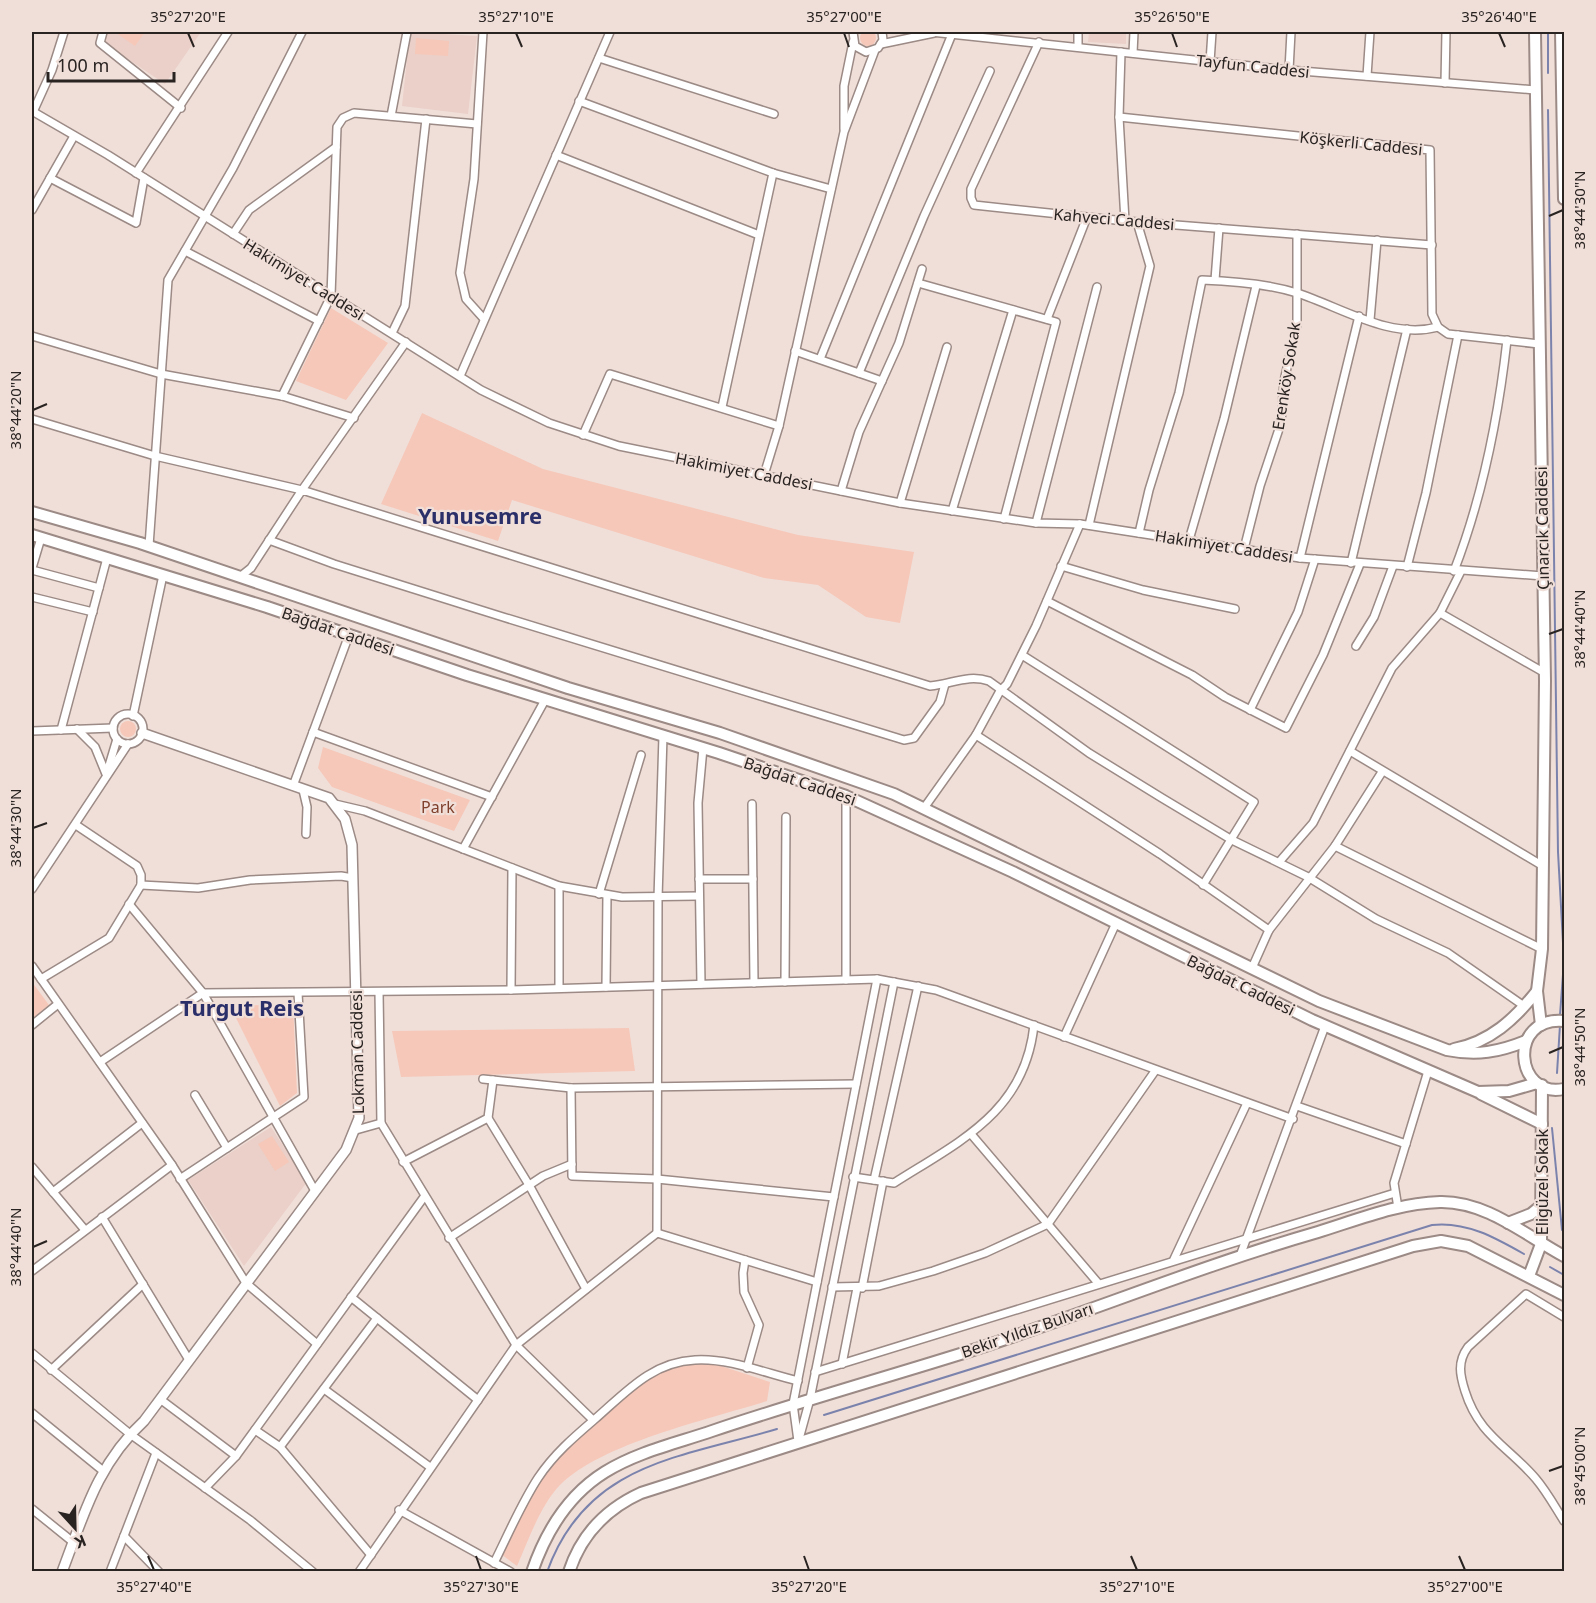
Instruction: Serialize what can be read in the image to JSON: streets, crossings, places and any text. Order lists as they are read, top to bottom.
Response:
{
  "streets": {
    "main road": [
      "Çınarcık Caddesi",
      "Bağdat Caddesi",
      "Eligüzel Sokak",
      "Bekir Yıldız Bulvarı"
    ],
    "street": [
      "Tayfun Caddesi",
      "Köşkerli Caddesi",
      "Kahveci Caddesi",
      "Hakimiyet Caddesi",
      "Erenköy Sokak",
      "Lokman Caddesi"
    ]
  },
  "crossings": [
    ["Tayfun Caddesi", "Kahveci Caddesi"],
    ["Tayfun Caddesi", "Çınarcık Caddesi"],
    ["Köşkerli Caddesi", "Kahveci Caddesi"],
    ["Kahveci Caddesi", "Erenköy Sokak"],
    ["Hakimiyet Caddesi", "Erenköy Sokak"],
    ["Hakimiyet Caddesi", "Çınarcık Caddesi"],
    ["Bağdat Caddesi", "Eligüzel Sokak"],
    ["Eligüzel Sokak", "Bekir Yıldız Bulvarı"]
  ],
  "districts": ["Yunusemre", "Turgut Reis"],
  "parks": ["Park"],
  "scale_bar": "100 m",
  "north": "bottom",
  "coordinates": [
    "35°27'20\"E",
    "35°27'10\"E",
    "35°27'00\"E",
    "35°26'50\"E",
    "35°26'40\"E",
    "38°44'30\"N",
    "38°44'20\"N",
    "38°44'40\"N",
    "38°44'50\"N",
    "38°45'00\"N",
    "35°27'40\"E",
    "35°27'30\"E"
  ]
}
